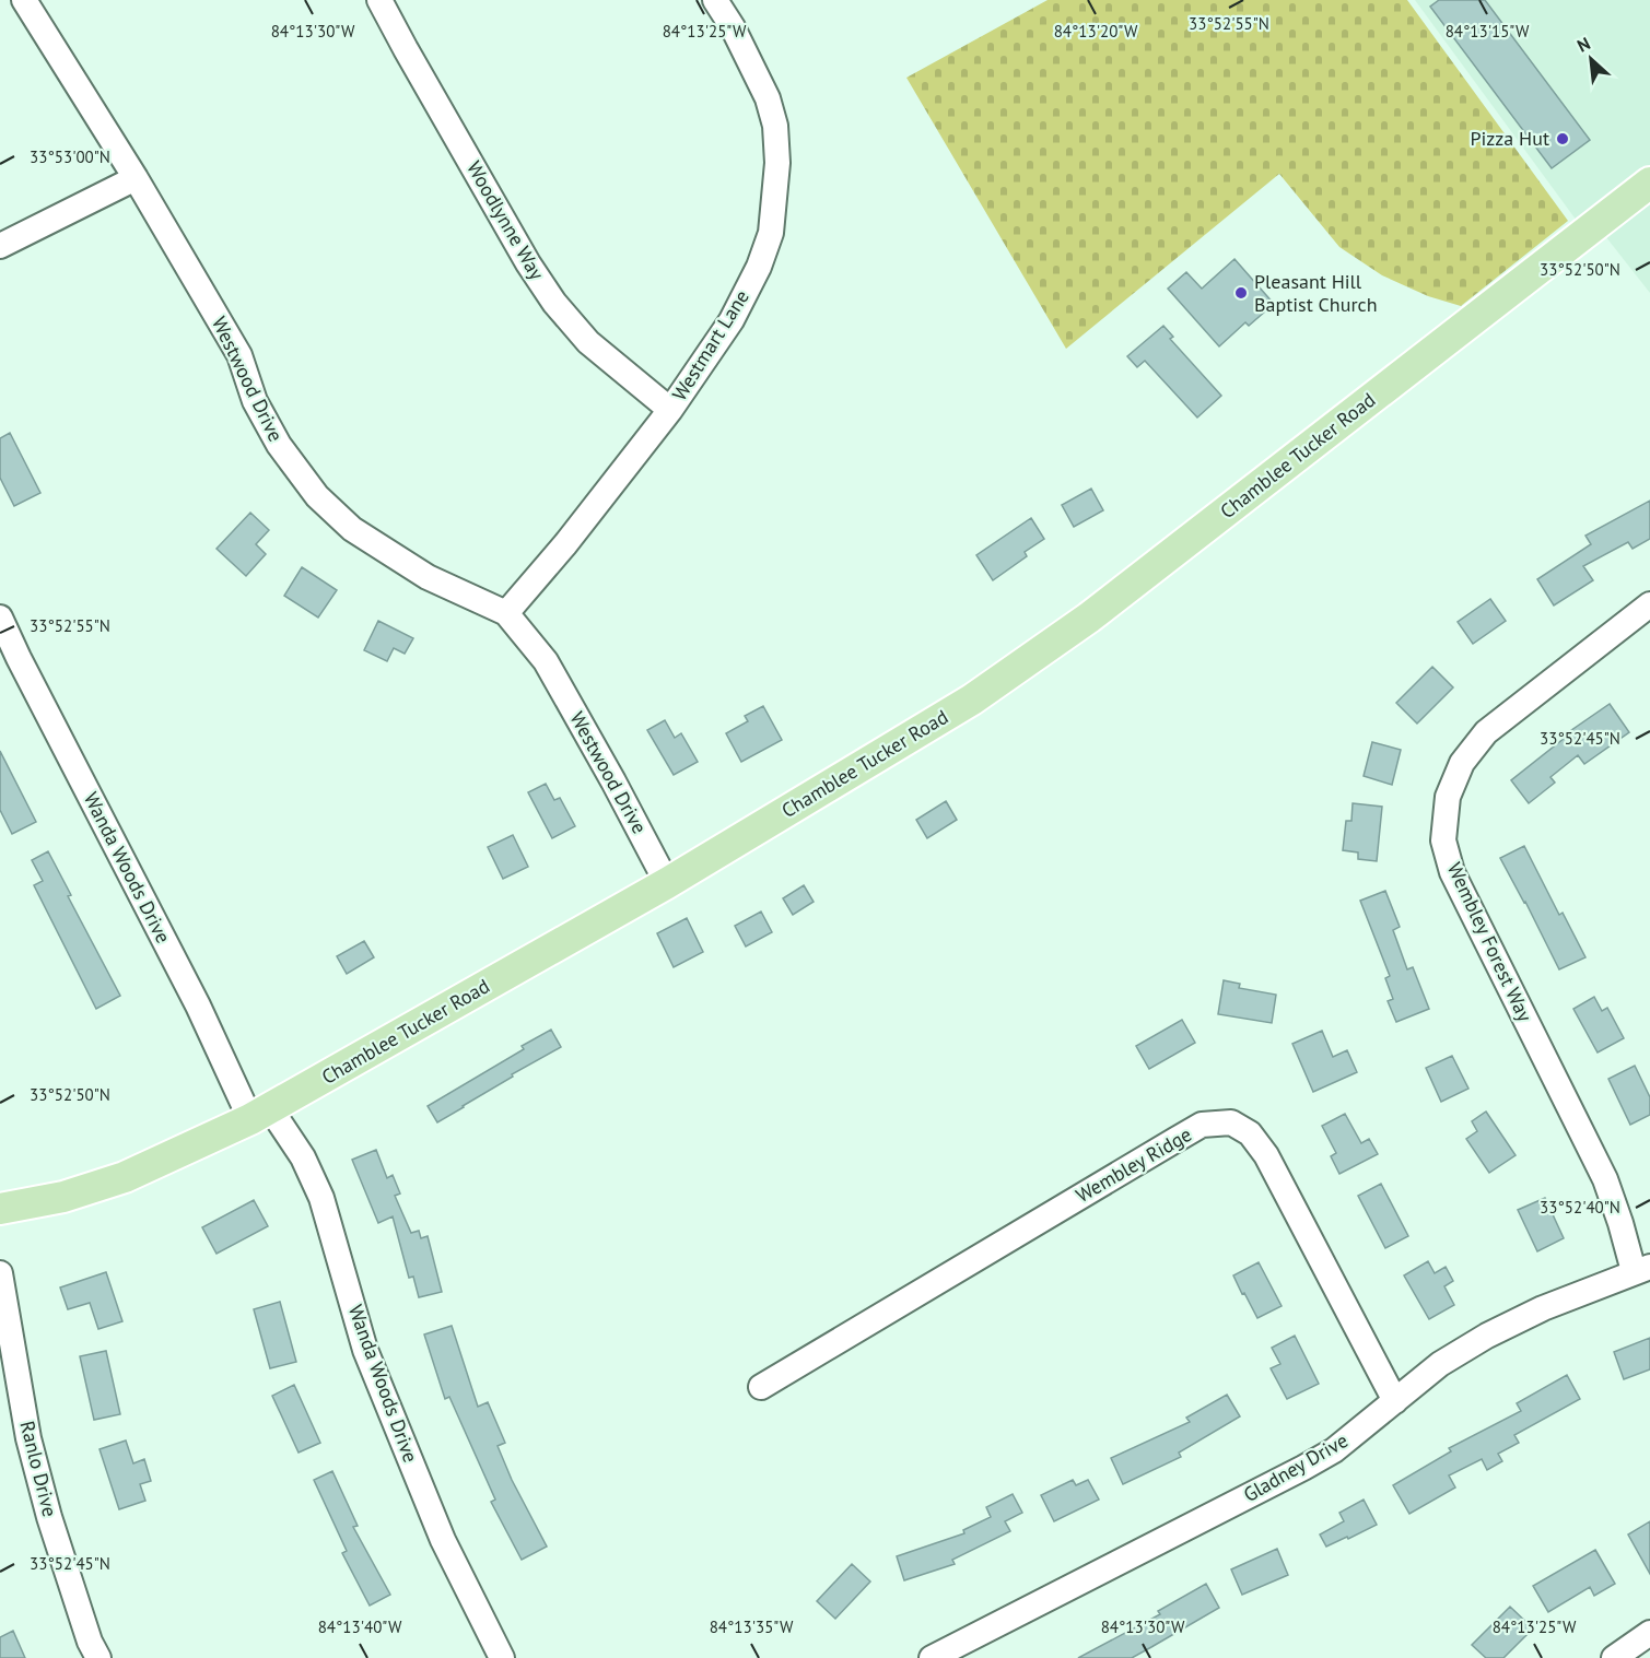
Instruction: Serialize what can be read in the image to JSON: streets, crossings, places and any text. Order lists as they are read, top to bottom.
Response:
{
  "streets": {
    "main road": ["Chamblee Tucker Road"],
    "street": [
      "Woodlynne Way",
      "Westmart Lane",
      "Westwood Drive",
      "Wanda Woods Drive",
      "Wembley Forest Way",
      "Wembley Ridge",
      "Gladney Drive",
      "Ranlo Drive"
    ]
  },
  "crossings": [
    ["Woodlynne Way", "Westmart Lane"],
    ["Westmart Lane", "Westwood Drive"],
    ["Westwood Drive", "Chamblee Tucker Road"],
    ["Chamblee Tucker Road", "Wanda Woods Drive"],
    ["Wembley Forest Way", "Gladney Drive"],
    ["Wembley Ridge", "Gladney Drive"]
  ],
  "places": ["Pizza Hut", "Pleasant Hill Baptist Church"],
  "north": "top left",
  "coordinates": [
    "33°52'55\"N",
    "84°13'30\"W",
    "84°13'25\"W",
    "84°13'20\"W",
    "84°13'15\"W",
    "33°53'00\"N",
    "33°52'50\"N",
    "33°52'45\"N",
    "33°52'40\"N",
    "84°13'40\"W",
    "84°13'35\"W"
  ]
}
